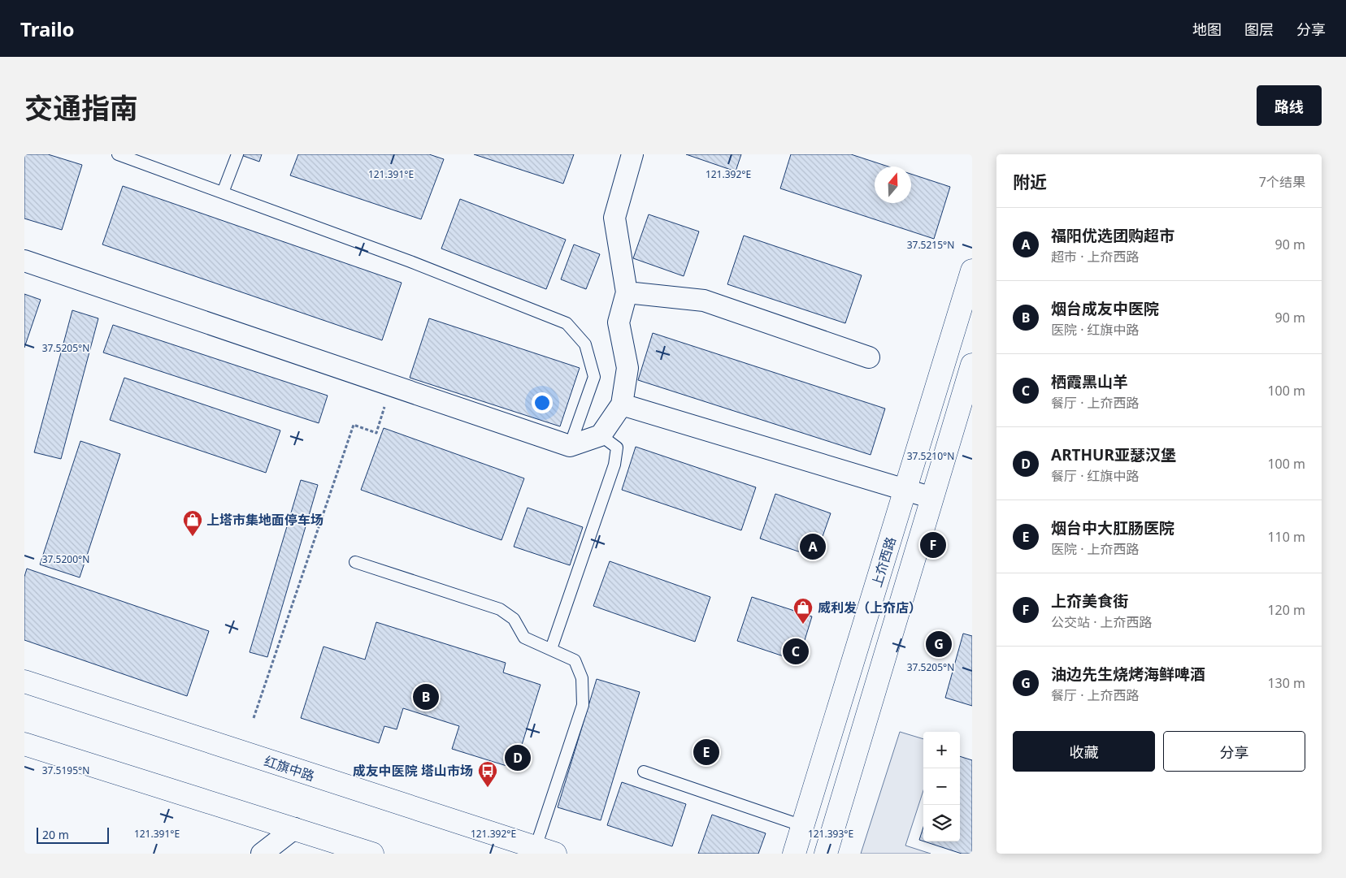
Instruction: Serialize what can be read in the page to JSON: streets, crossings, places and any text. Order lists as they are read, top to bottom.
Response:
{
  "streets": {
    "street": ["上夼西路", "红旗中路"]
  },
  "places": {
    "shop": ["上塔市集地面停车场", "威利发（上夼店）"],
    "bus stop": ["成友中医院 塔山市场"]
  },
  "scale_bar": "20 m",
  "north": "top",
  "page": {
    "header": "Trailo",
    "nav": ["地图", "图层", "分享"],
    "title": "交通指南",
    "buttons": [
      "路线",
      ["收藏", "分享"]
    ],
    "heading": ["附近", "7个结果"],
    "list": [
      {
        "mark": "A",
        "name": "福阳优选团购超市",
        "note": "超市 · 上夼西路",
        "value": "90 m"
      },
      {
        "mark": "B",
        "name": "烟台成友中医院",
        "note": "医院 · 红旗中路",
        "value": "90 m"
      },
      {
        "mark": "C",
        "name": "栖霞黑山羊",
        "note": "餐厅 · 上夼西路",
        "value": "100 m"
      },
      {
        "mark": "D",
        "name": "ARTHUR亚瑟汉堡",
        "note": "餐厅 · 红旗中路",
        "value": "100 m"
      },
      {
        "mark": "E",
        "name": "烟台中大肛肠医院",
        "note": "医院 · 上夼西路",
        "value": "110 m"
      },
      {
        "mark": "F",
        "name": "上夼美食街",
        "note": "公交站 · 上夼西路",
        "value": "120 m"
      },
      {
        "mark": "G",
        "name": "油边先生烧烤海鲜啤酒",
        "note": "餐厅 · 上夼西路",
        "value": "130 m"
      }
    ],
    "pins": [
      "F",
      "A",
      "G",
      "C",
      "B",
      "E",
      "D"
    ],
    "map_buttons": ["+", "−"],
    "scale": "20 m"
  },
  "coordinates": [
    "121.391°E",
    "121.392°E",
    "37.5215°N",
    "37.5205°N",
    "37.5210°N",
    "37.5200°N",
    "37.5195°N",
    "121.393°E"
  ]
}
